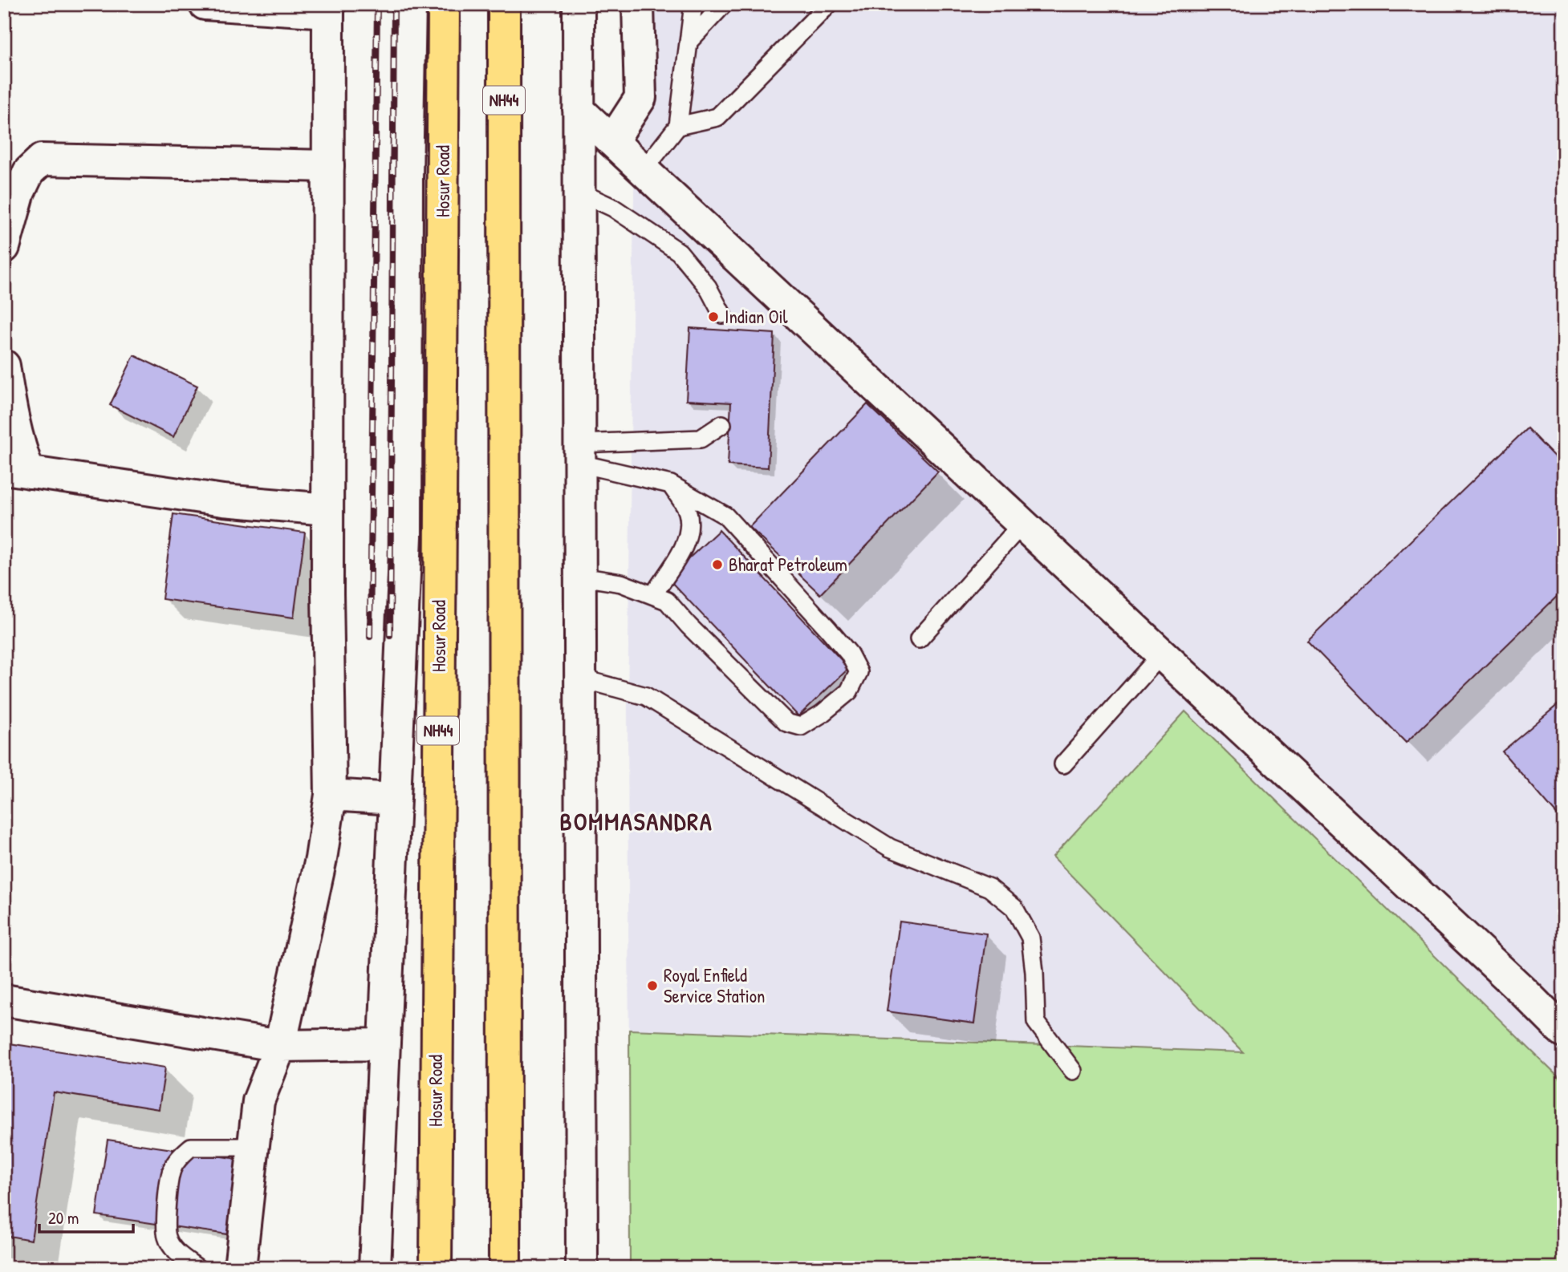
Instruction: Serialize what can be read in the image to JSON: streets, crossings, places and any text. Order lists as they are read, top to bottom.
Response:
{
  "streets": {
    "highway": ["NH44", "Hosur Road"]
  },
  "districts": ["BOMMASANDRA"],
  "places": ["Indian Oil", "Bharat Petroleum", "Royal Enfield Service Station"],
  "scale_bar": "20 m"
}
